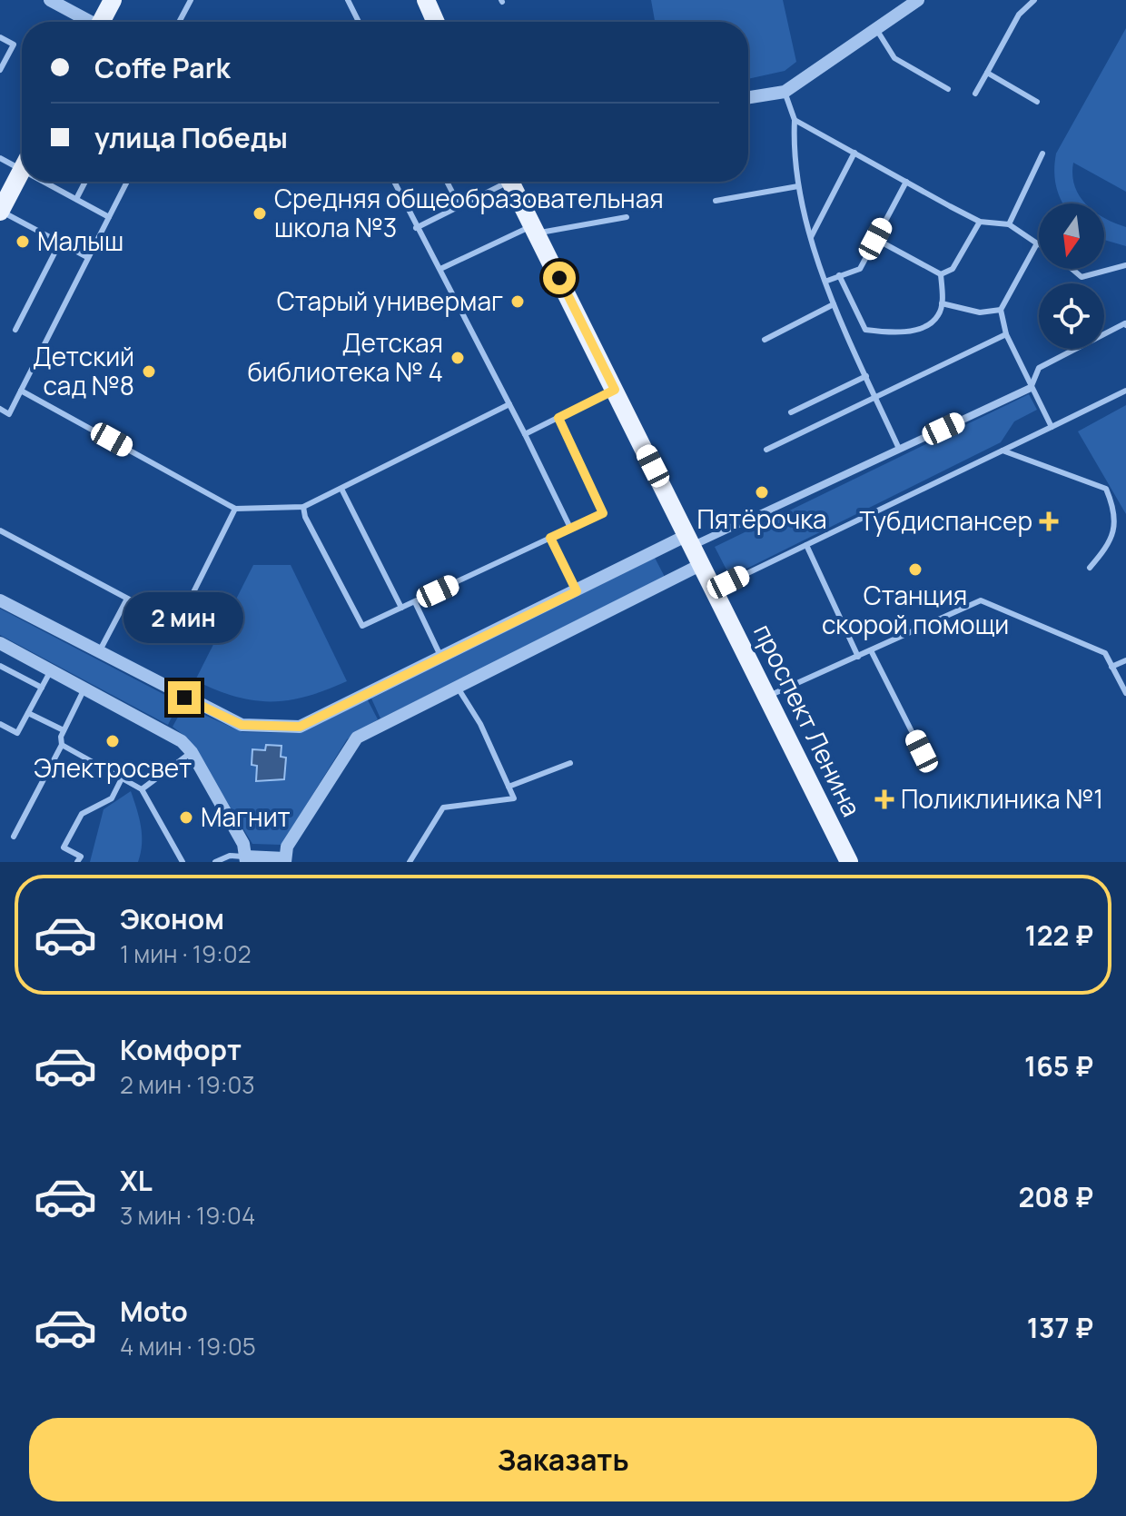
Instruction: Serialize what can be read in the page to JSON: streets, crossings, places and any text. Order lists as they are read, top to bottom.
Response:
{
  "streets": {
    "main road": ["проспект Ленина"]
  },
  "places": {
    "other": [
      "Средняя общеобразовательная школа №3",
      "Малыш",
      "Старый универмаг",
      "Детская библиотека № 4",
      "Детский сад №8",
      "Пятёрочка",
      "Станция скорой помощи",
      "Электросвет",
      "Магнит"
    ],
    "health": ["Тубдиспансер", "Поликлиника №1"]
  },
  "north": "bottom",
  "page": {
    "banner": ["Coffe Park", "улица Победы"],
    "bubble": "2 мин",
    "list": [
      {
        "name": "Эконом",
        "note": "1 мин · 19:02",
        "value": "122 ₽"
      },
      {
        "name": "Комфорт",
        "note": "2 мин · 19:03",
        "value": "165 ₽"
      },
      {
        "name": "XL",
        "note": "3 мин · 19:04",
        "value": "208 ₽"
      },
      {
        "name": "Moto",
        "note": "4 мин · 19:05",
        "value": "137 ₽"
      }
    ],
    "buttons": "Заказать"
  }
}
